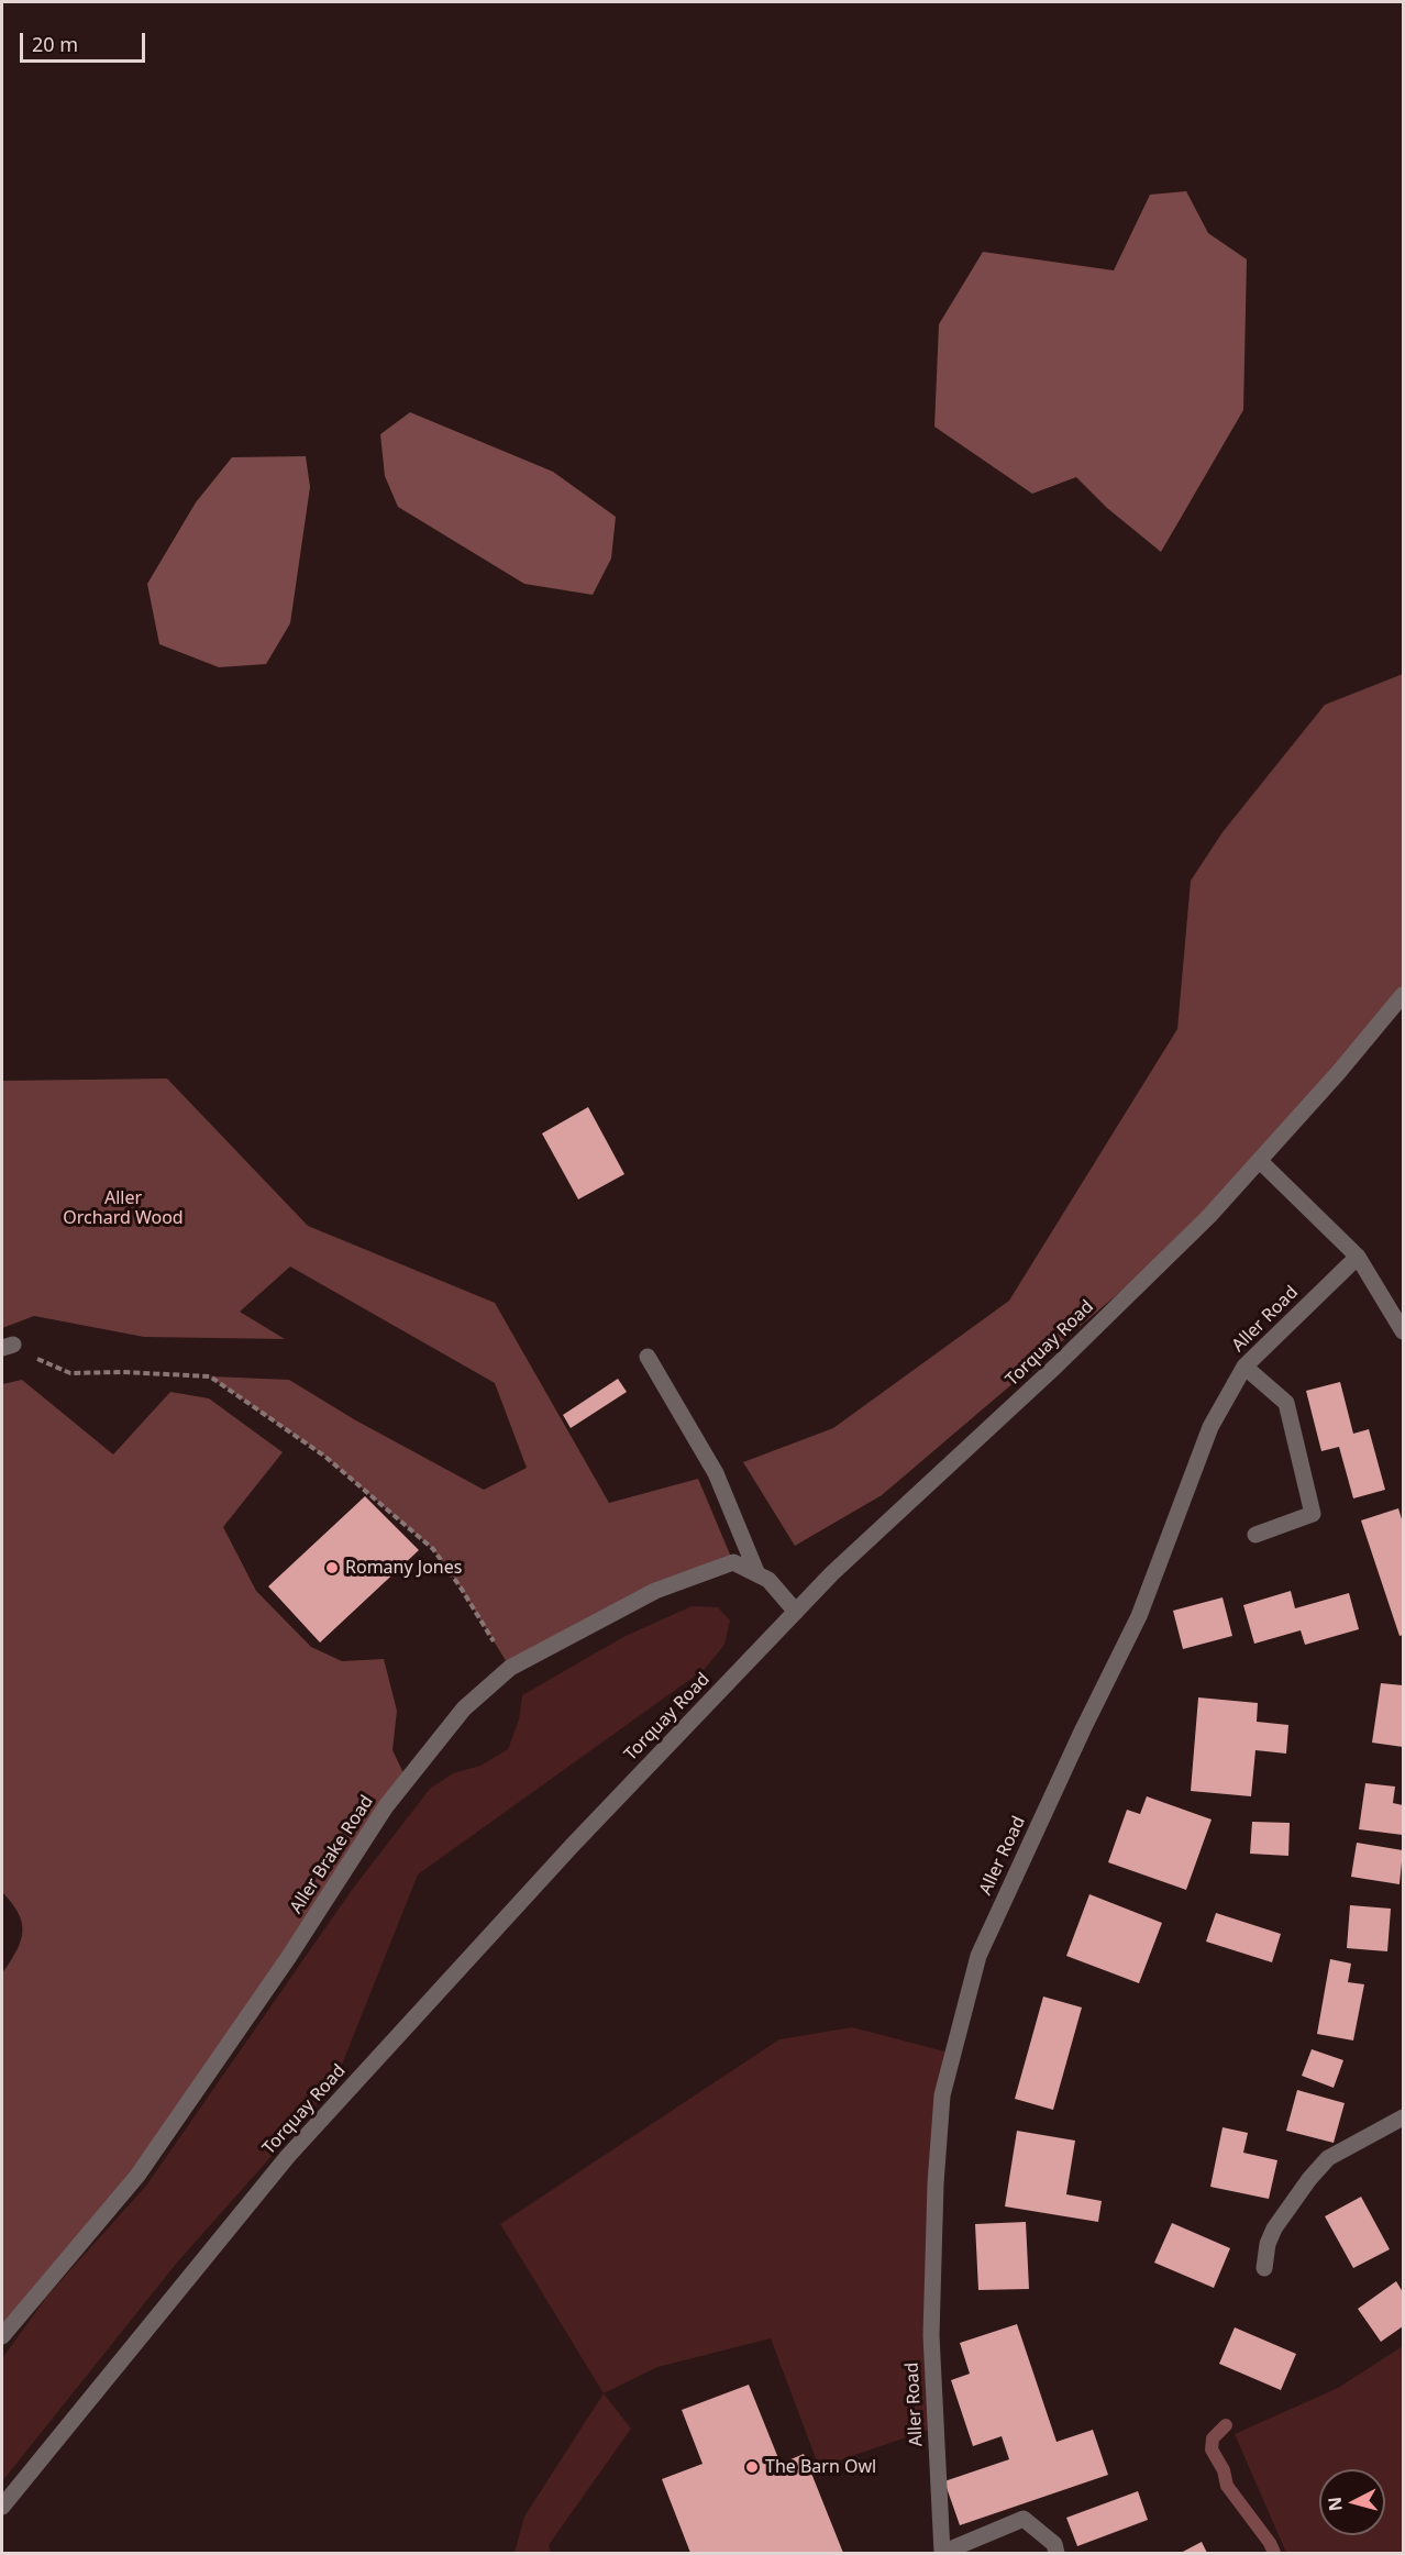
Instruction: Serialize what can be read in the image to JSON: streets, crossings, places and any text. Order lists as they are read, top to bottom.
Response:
{
  "streets": {
    "street": ["Aller Road", "Torquay Road", "Aller Brake Road"]
  },
  "crossings": [
    ["Torquay Road", "Aller Brake Road"]
  ],
  "parks": ["Aller Orchard Wood"],
  "places": ["Romany Jones", "The Barn Owl"],
  "scale_bar": "20 m",
  "north": "left"
}
